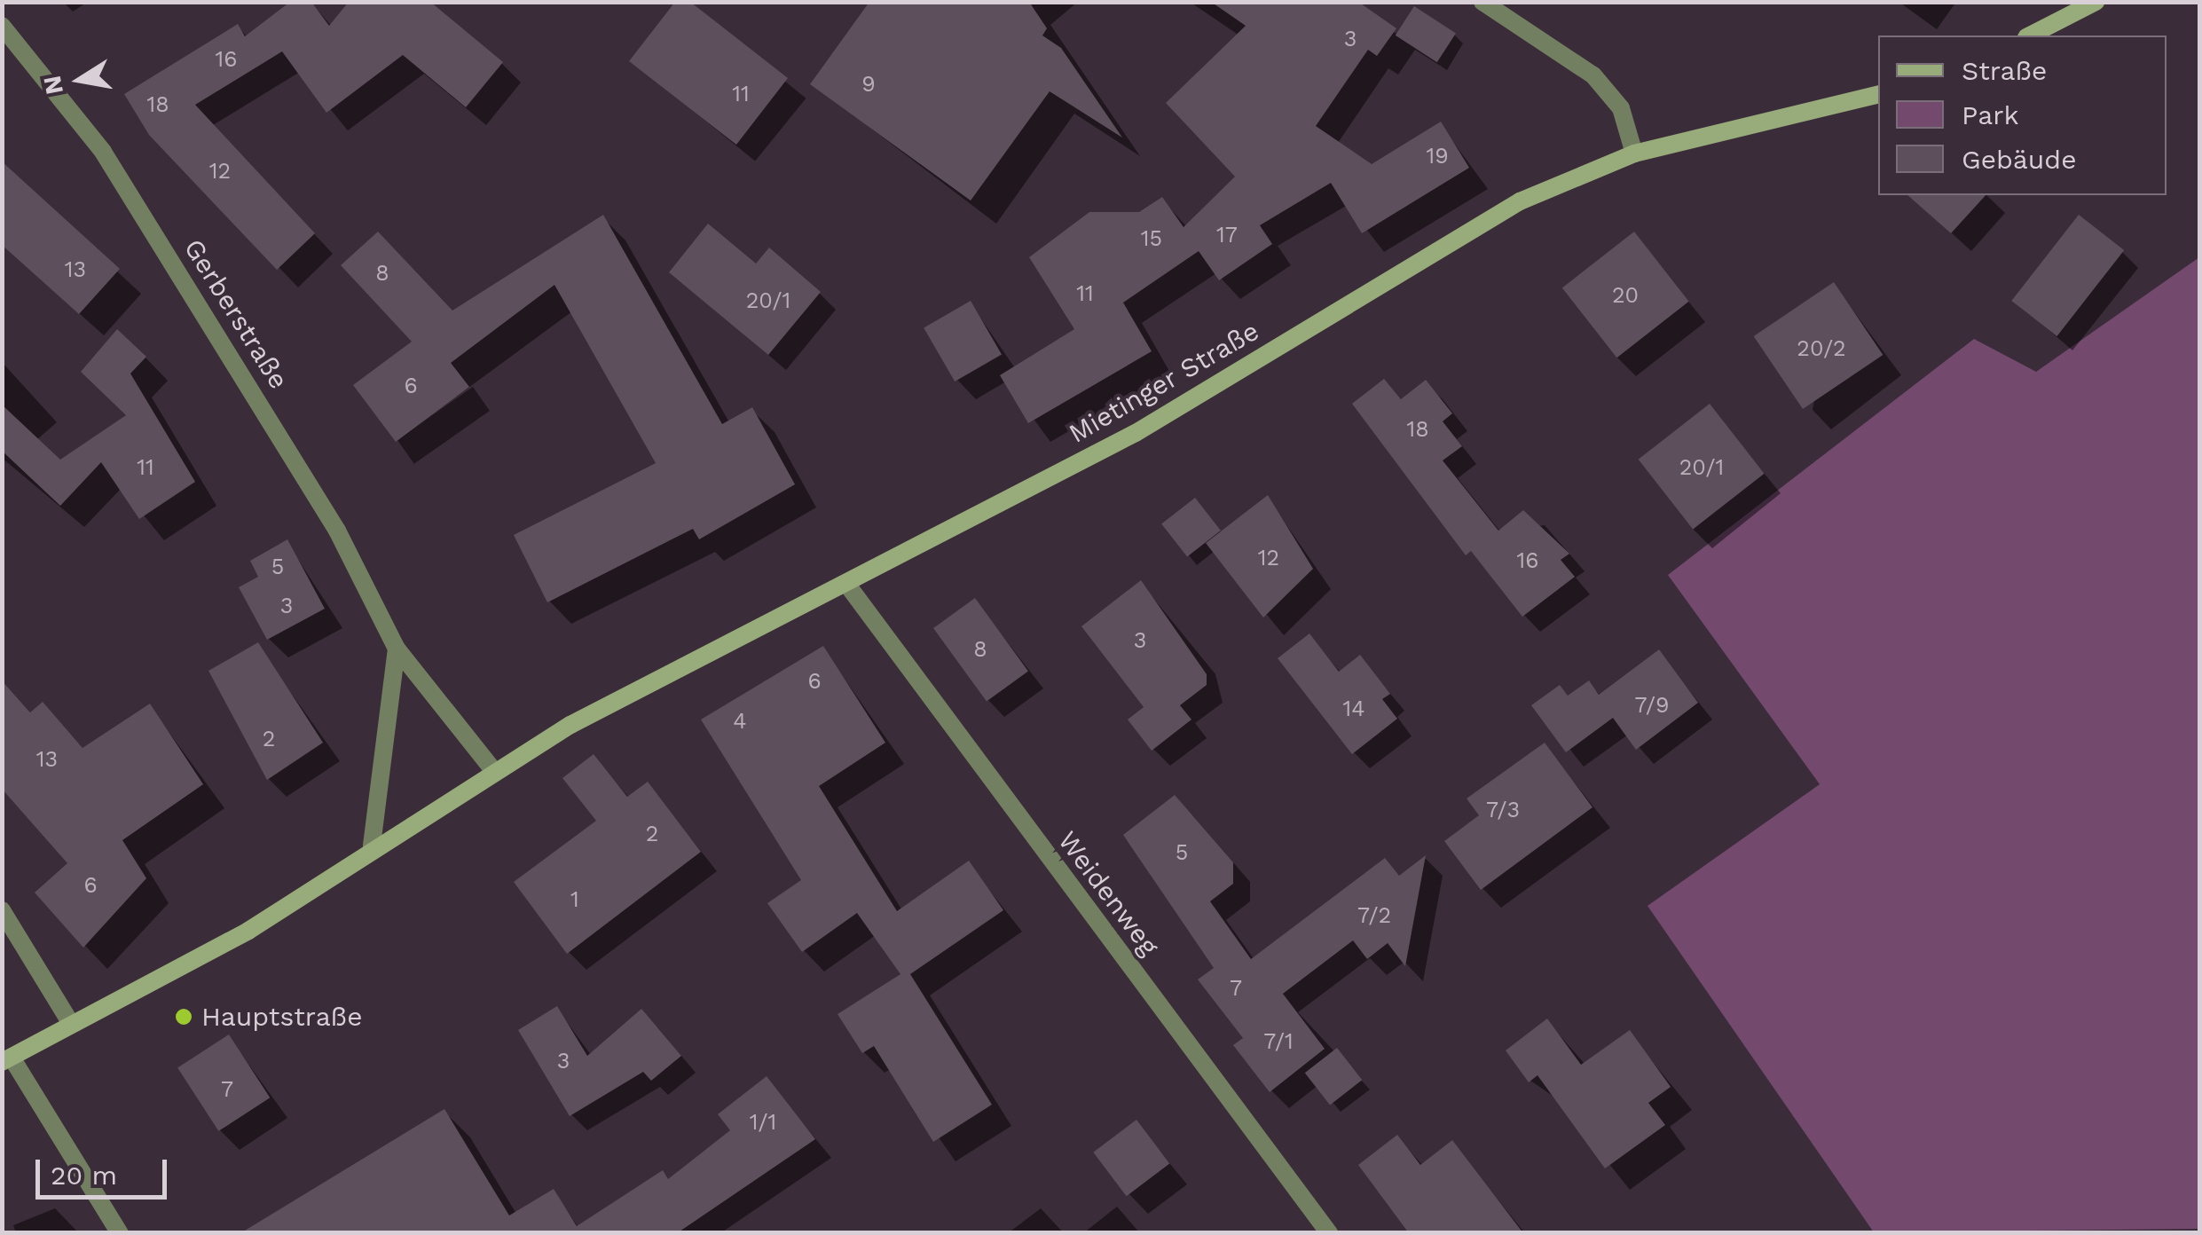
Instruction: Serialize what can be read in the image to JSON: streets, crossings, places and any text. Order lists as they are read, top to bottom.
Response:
{
  "streets": {
    "main road": ["Mietinger Straße"],
    "street": ["Gerberstraße", "Weidenweg"]
  },
  "crossings": [
    ["Gerberstraße", "Mietinger Straße"],
    ["Mietinger Straße", "Weidenweg"]
  ],
  "places": ["Hauptstraße"],
  "house_numbers": [
    "3",
    "16",
    "9",
    "11",
    "18",
    "19",
    "12",
    "17",
    "15",
    "13",
    "8",
    "11",
    "20",
    "20/1",
    "20/2",
    "6",
    "18",
    "11",
    "20/1",
    "12",
    "16",
    "5",
    "3",
    "3",
    "8",
    "6",
    "7/9",
    "14",
    "4",
    "2",
    "13",
    "7/3",
    "2",
    "5",
    "6",
    "1",
    "7/2",
    "7",
    "7/1",
    "3",
    "7",
    "1/1"
  ],
  "legend": ["Straße", "Park", "Gebäude"],
  "scale_bar": "20 m",
  "north": "left"
}
